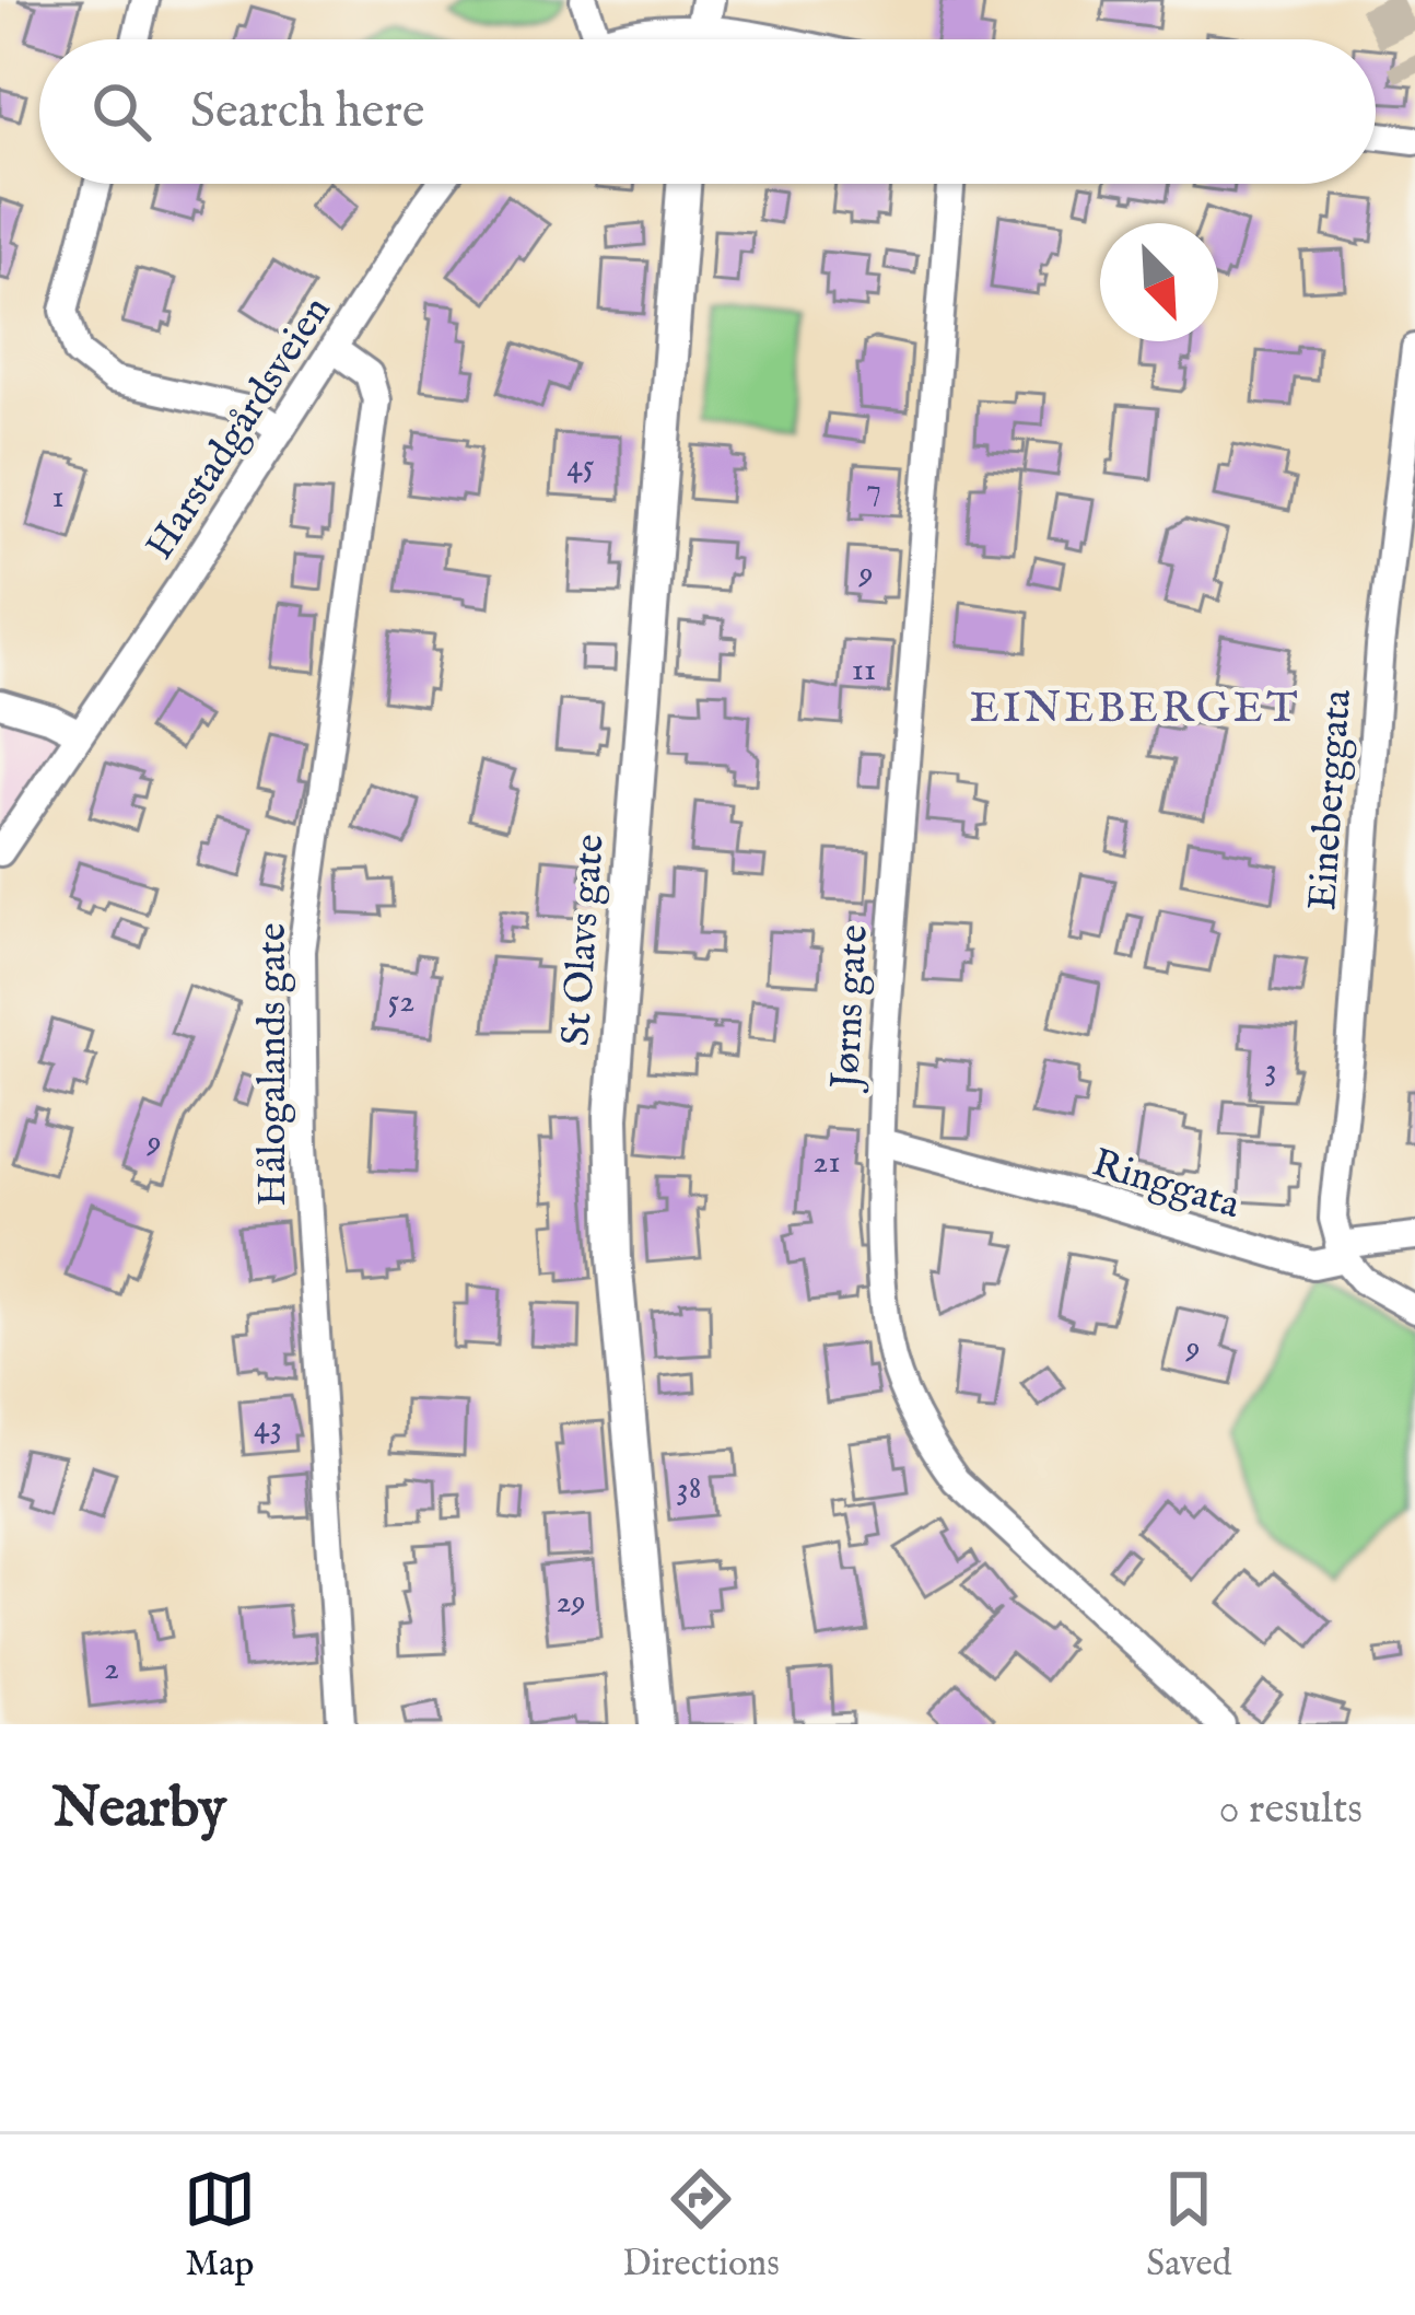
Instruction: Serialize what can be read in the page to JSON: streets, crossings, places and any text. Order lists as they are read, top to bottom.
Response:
{
  "streets": {
    "street": [
      "Harstadgårdsveien",
      "Eineberggata",
      "St Olavs gate",
      "Jørns gate",
      "Hålogalands gate",
      "Ringgata"
    ]
  },
  "crossings": [
    ["Harstadgårdsveien", "Hålogalands gate"],
    ["Eineberggata", "Ringgata"],
    ["Jørns gate", "Ringgata"]
  ],
  "districts": ["EINEBERGET"],
  "house_numbers": [
    "45",
    "7",
    "1",
    "9",
    "11",
    "52",
    "3",
    "9",
    "21",
    "9",
    "43",
    "38",
    "29",
    "2"
  ],
  "north": "bottom right",
  "page": {
    "search": "Search here",
    "heading": ["Nearby", "0 results"],
    "nav": ["Map", "Directions", "Saved"]
  }
}
